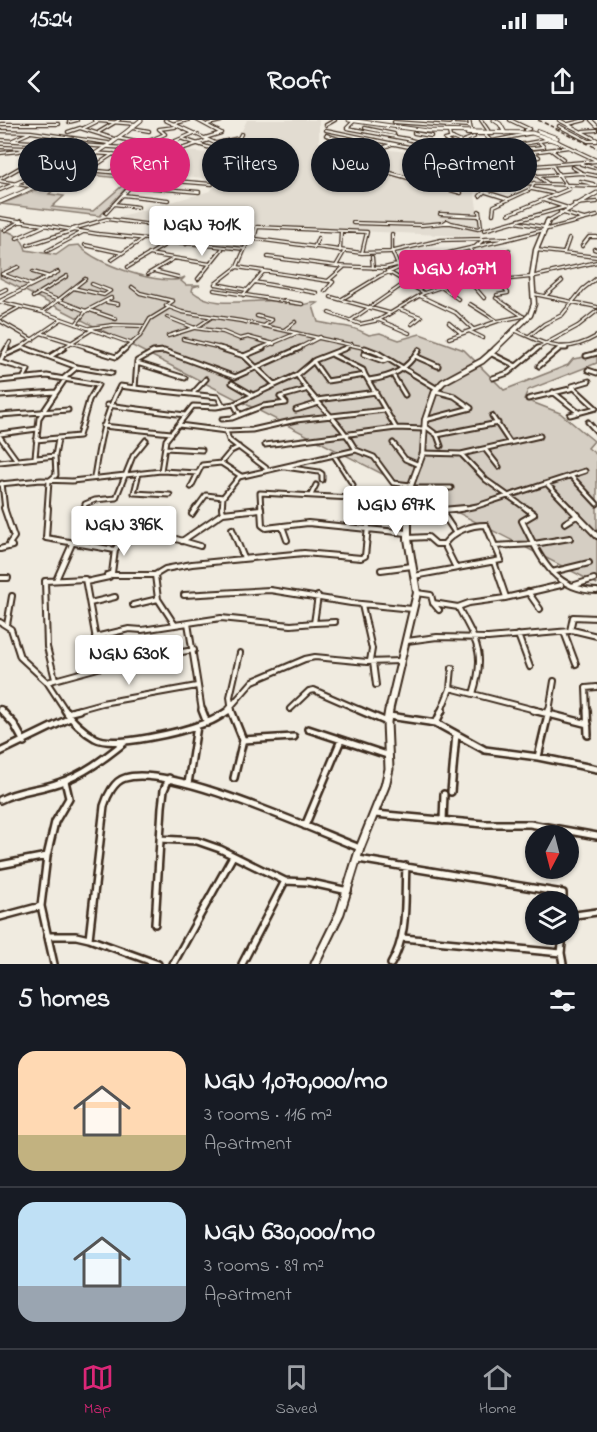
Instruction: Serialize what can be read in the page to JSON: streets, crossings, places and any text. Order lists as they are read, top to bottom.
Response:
{
  "north": "bottom",
  "page": {
    "status": "15:24",
    "header": "Roofr",
    "chip": [
      "Buy",
      "Rent",
      "Filters",
      "New",
      "Apartment"
    ],
    "price": [
      "NGN 701K",
      "NGN 1.07M",
      "NGN 697K",
      "NGN 396K",
      "NGN 630K"
    ],
    "heading": "5 homes",
    "list": [
      {
        "name": "NGN 1,070,000/mo",
        "note": "3 rooms · 116 m² · Apartment"
      },
      {
        "name": "NGN 630,000/mo",
        "note": "3 rooms · 89 m² · Apartment"
      }
    ],
    "tabs": ["Map", "Saved", "Home"]
  }
}
